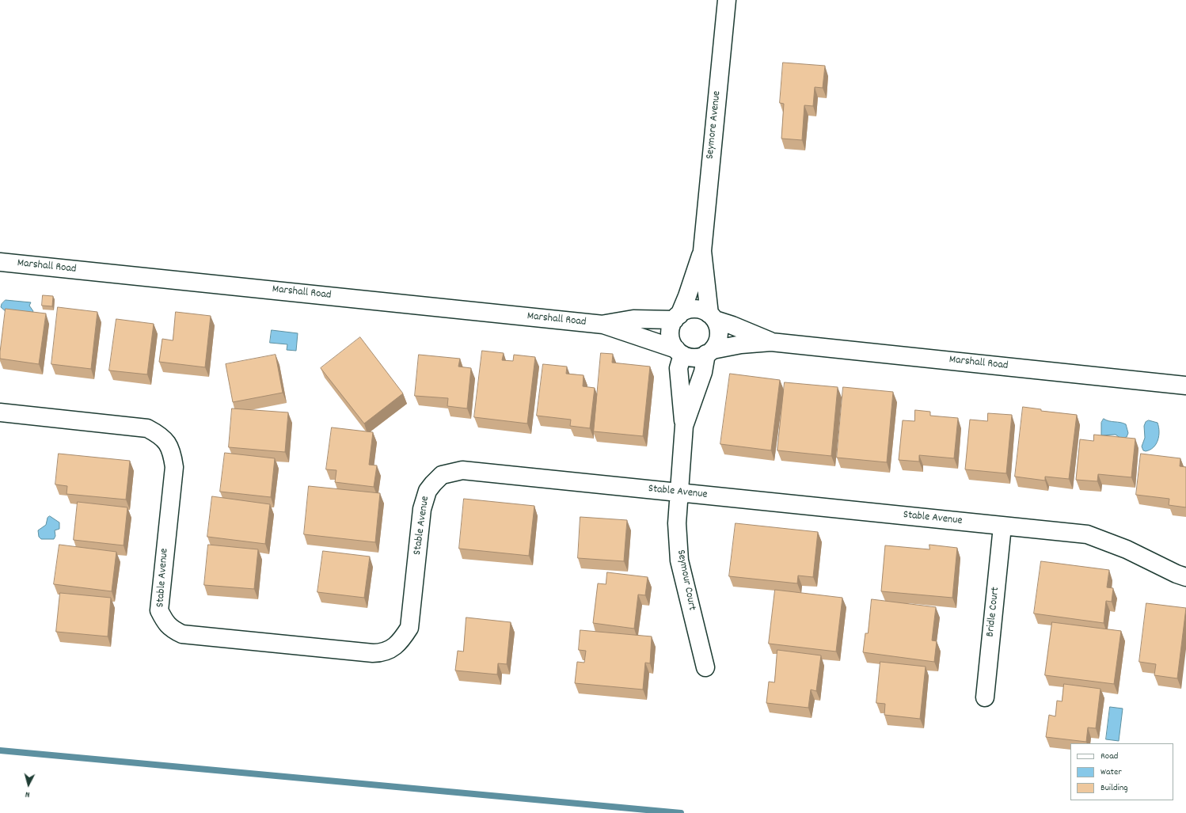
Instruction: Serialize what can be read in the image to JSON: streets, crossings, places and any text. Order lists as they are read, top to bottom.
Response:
{
  "streets": {
    "street": [
      "Seymore Avenue",
      "Marshall Road",
      "Stable Avenue",
      "Seymour Court",
      "Bridle Court"
    ]
  },
  "crossings": [
    ["Seymore Avenue", "Marshall Road"],
    ["Stable Avenue", "Seymour Court"],
    ["Stable Avenue", "Bridle Court"]
  ],
  "legend": ["Road", "Water", "Building"],
  "north": "bottom"
}
